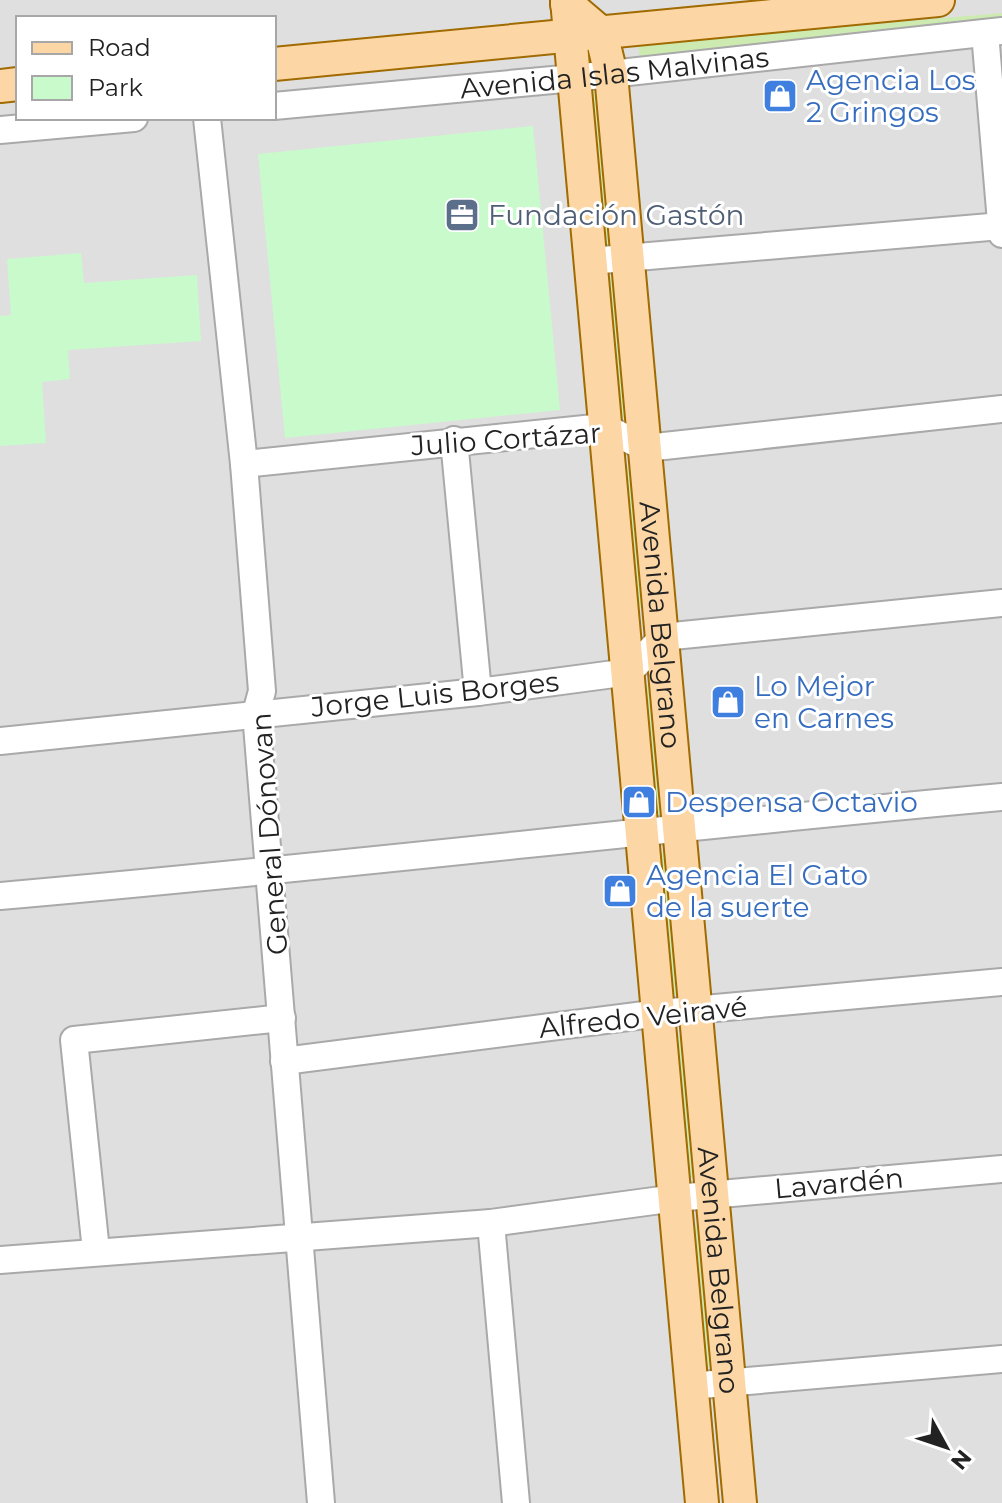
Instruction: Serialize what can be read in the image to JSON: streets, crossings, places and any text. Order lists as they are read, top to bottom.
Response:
{
  "streets": {
    "main road": ["Avenida Islas Malvinas", "Avenida Belgrano"],
    "street": [
      "Julio Cortázar",
      "Jorge Luis Borges",
      "General Dónovan",
      "Alfredo Veiravé",
      "Lavardén"
    ]
  },
  "crossings": [
    ["Avenida Islas Malvinas", "Avenida Belgrano"],
    ["Julio Cortázar", "Avenida Belgrano"],
    ["Julio Cortázar", "General Dónovan"],
    ["Avenida Belgrano", "Jorge Luis Borges"],
    ["Avenida Belgrano", "Alfredo Veiravé"],
    ["Avenida Belgrano", "Lavardén"],
    ["Jorge Luis Borges", "General Dónovan"],
    ["General Dónovan", "Alfredo Veiravé"],
    ["General Dónovan", "Lavardén"]
  ],
  "places": {
    "shop": [
      "Agencia Los 2 Gringos",
      "Lo Mejor en Carnes",
      "Despensa Octavio",
      "Agencia El Gato de la suerte"
    ],
    "office": ["Fundación Gastón"]
  },
  "legend": ["Road", "Park"],
  "north": "bottom right"
}
